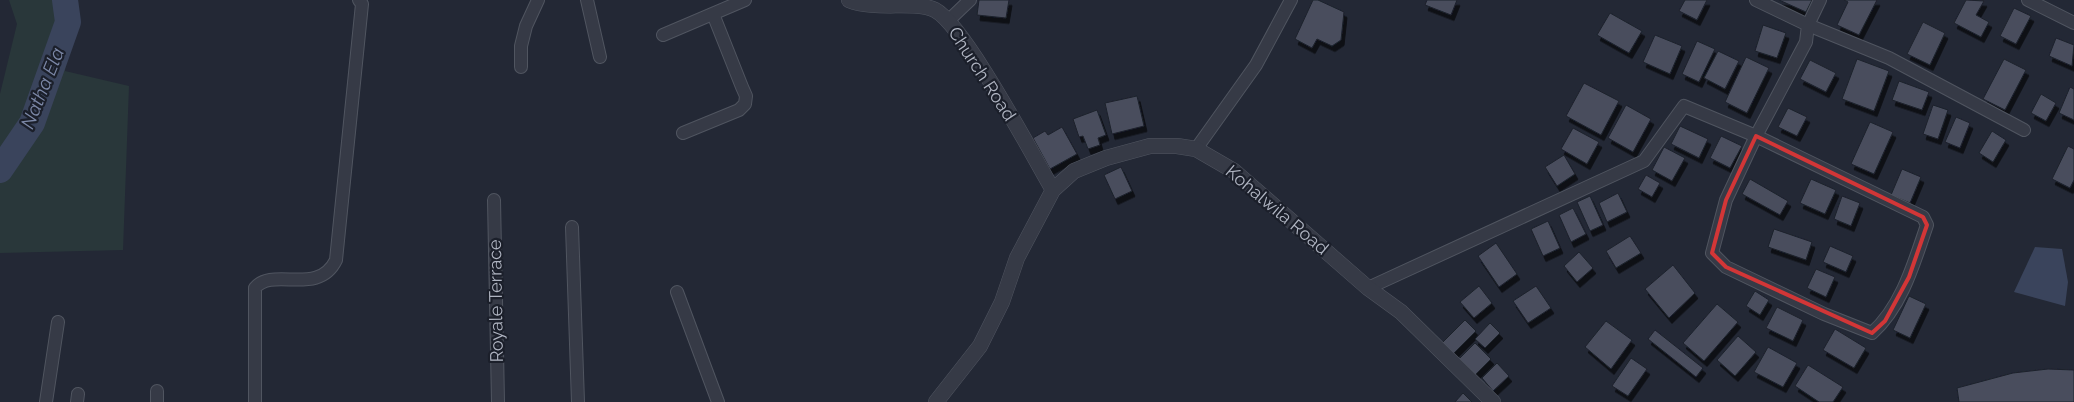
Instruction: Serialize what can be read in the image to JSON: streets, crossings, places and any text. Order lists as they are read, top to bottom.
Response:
{
  "streets": {
    "street": ["Church Road", "Kohalwila Road", "Royale Terrace"]
  },
  "crossings": [
    ["Church Road", "Kohalwila Road"]
  ],
  "water": ["Natha Ela"]
}
